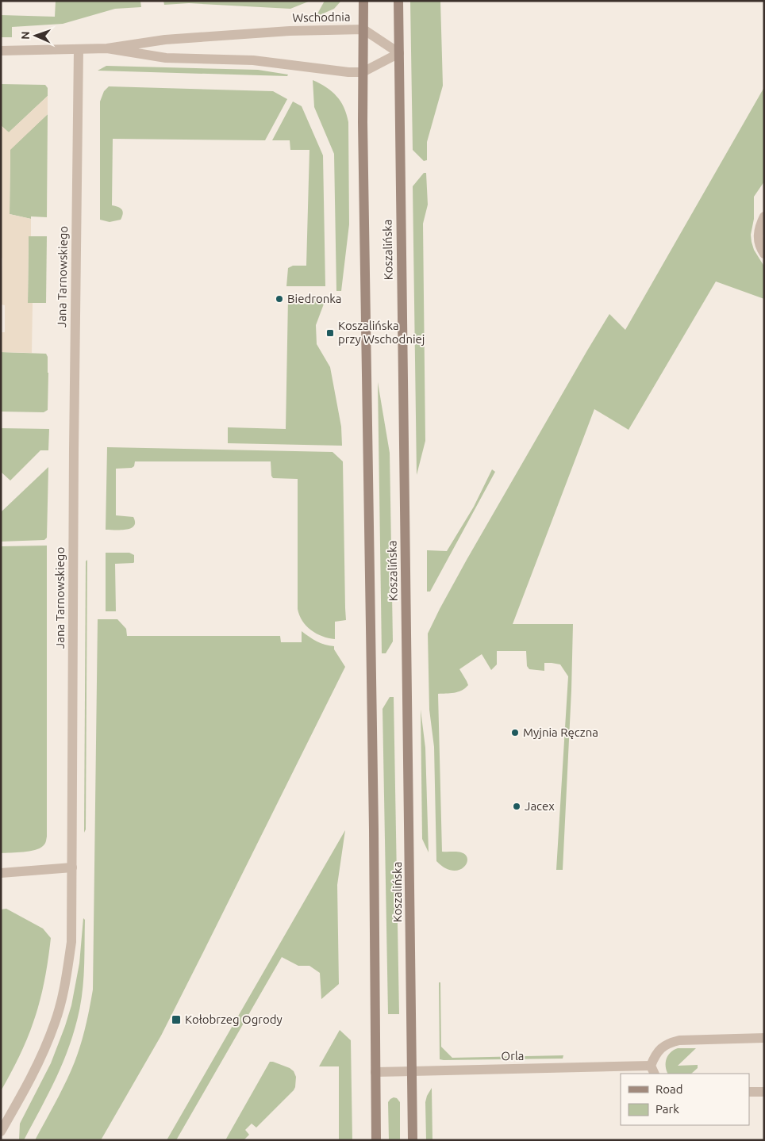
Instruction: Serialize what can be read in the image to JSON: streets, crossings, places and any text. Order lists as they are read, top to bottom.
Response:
{
  "streets": {
    "main road": ["Koszalińska"],
    "street": ["Wschodnia", "Jana Tarnowskiego", "Orla"]
  },
  "crossings": [
    ["Wschodnia", "Koszalińska"],
    ["Wschodnia", "Jana Tarnowskiego"],
    ["Koszalińska", "Orla"]
  ],
  "places": {
    "other": ["Biedronka", "Myjnia Ręczna", "Jacex"],
    "transit": ["Koszalińska przy Wschodniej", "Kołobrzeg Ogrody"]
  },
  "legend": ["Road", "Park"],
  "north": "left"
}
